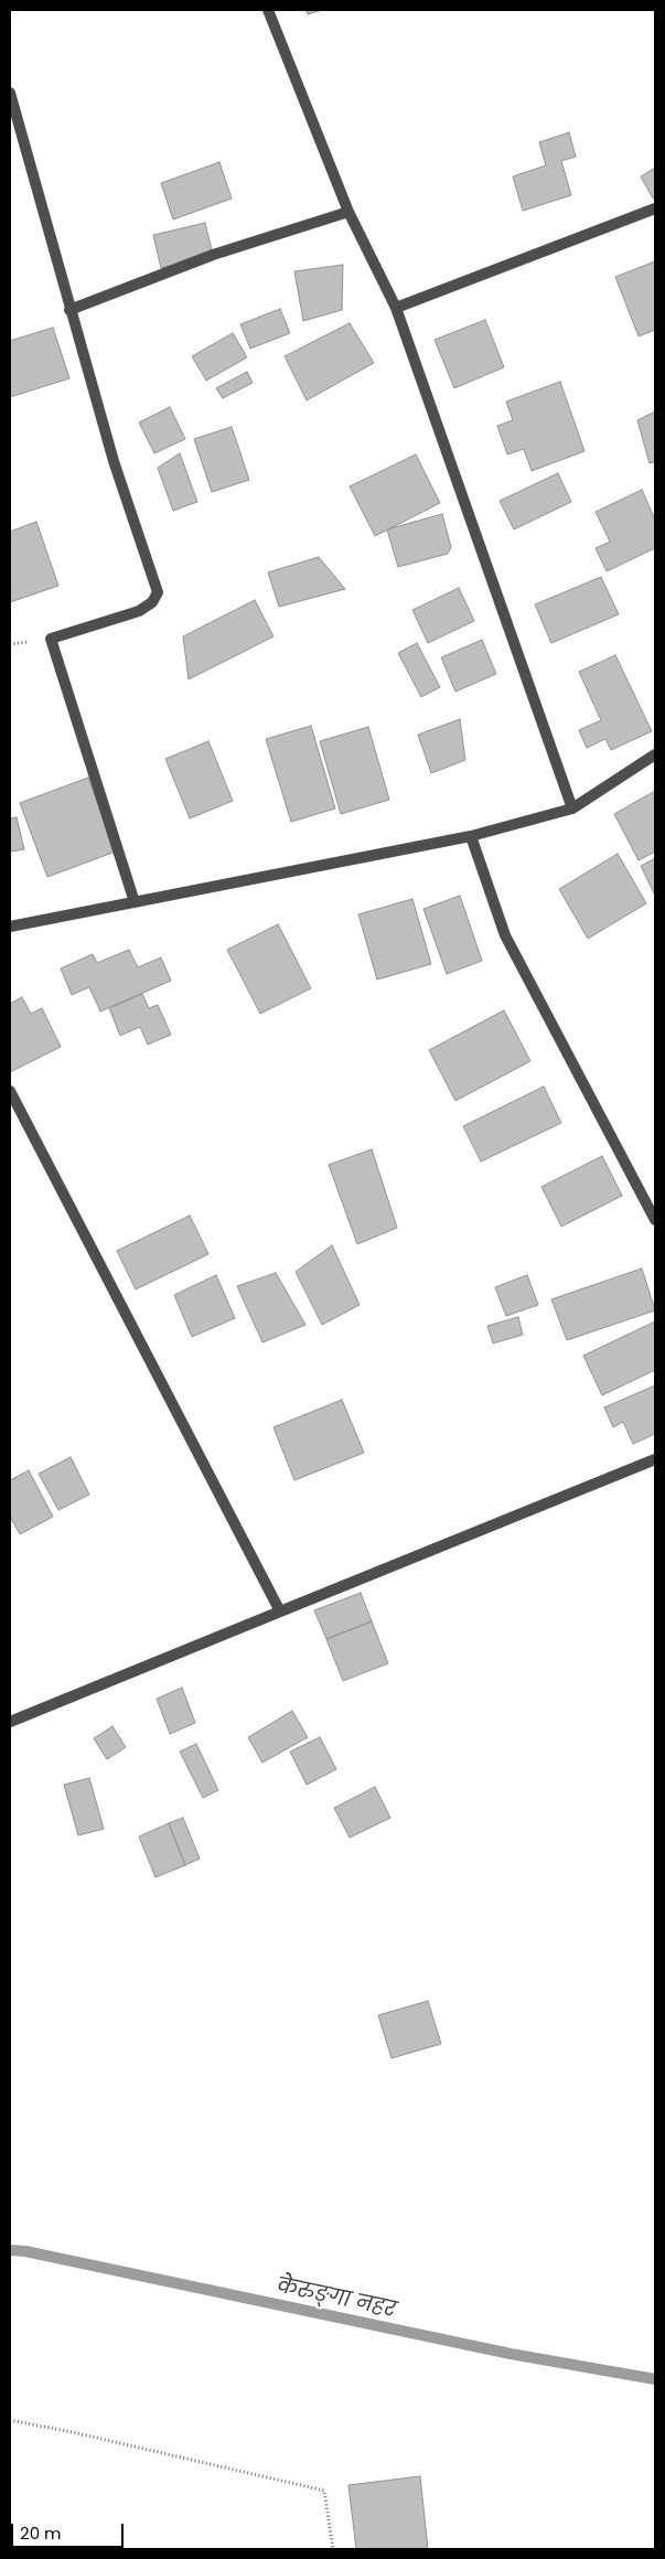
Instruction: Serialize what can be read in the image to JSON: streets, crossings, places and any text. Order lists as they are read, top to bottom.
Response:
{
  "water": ["केेरुङ्गा नहर"],
  "scale_bar": "20 m"
}
